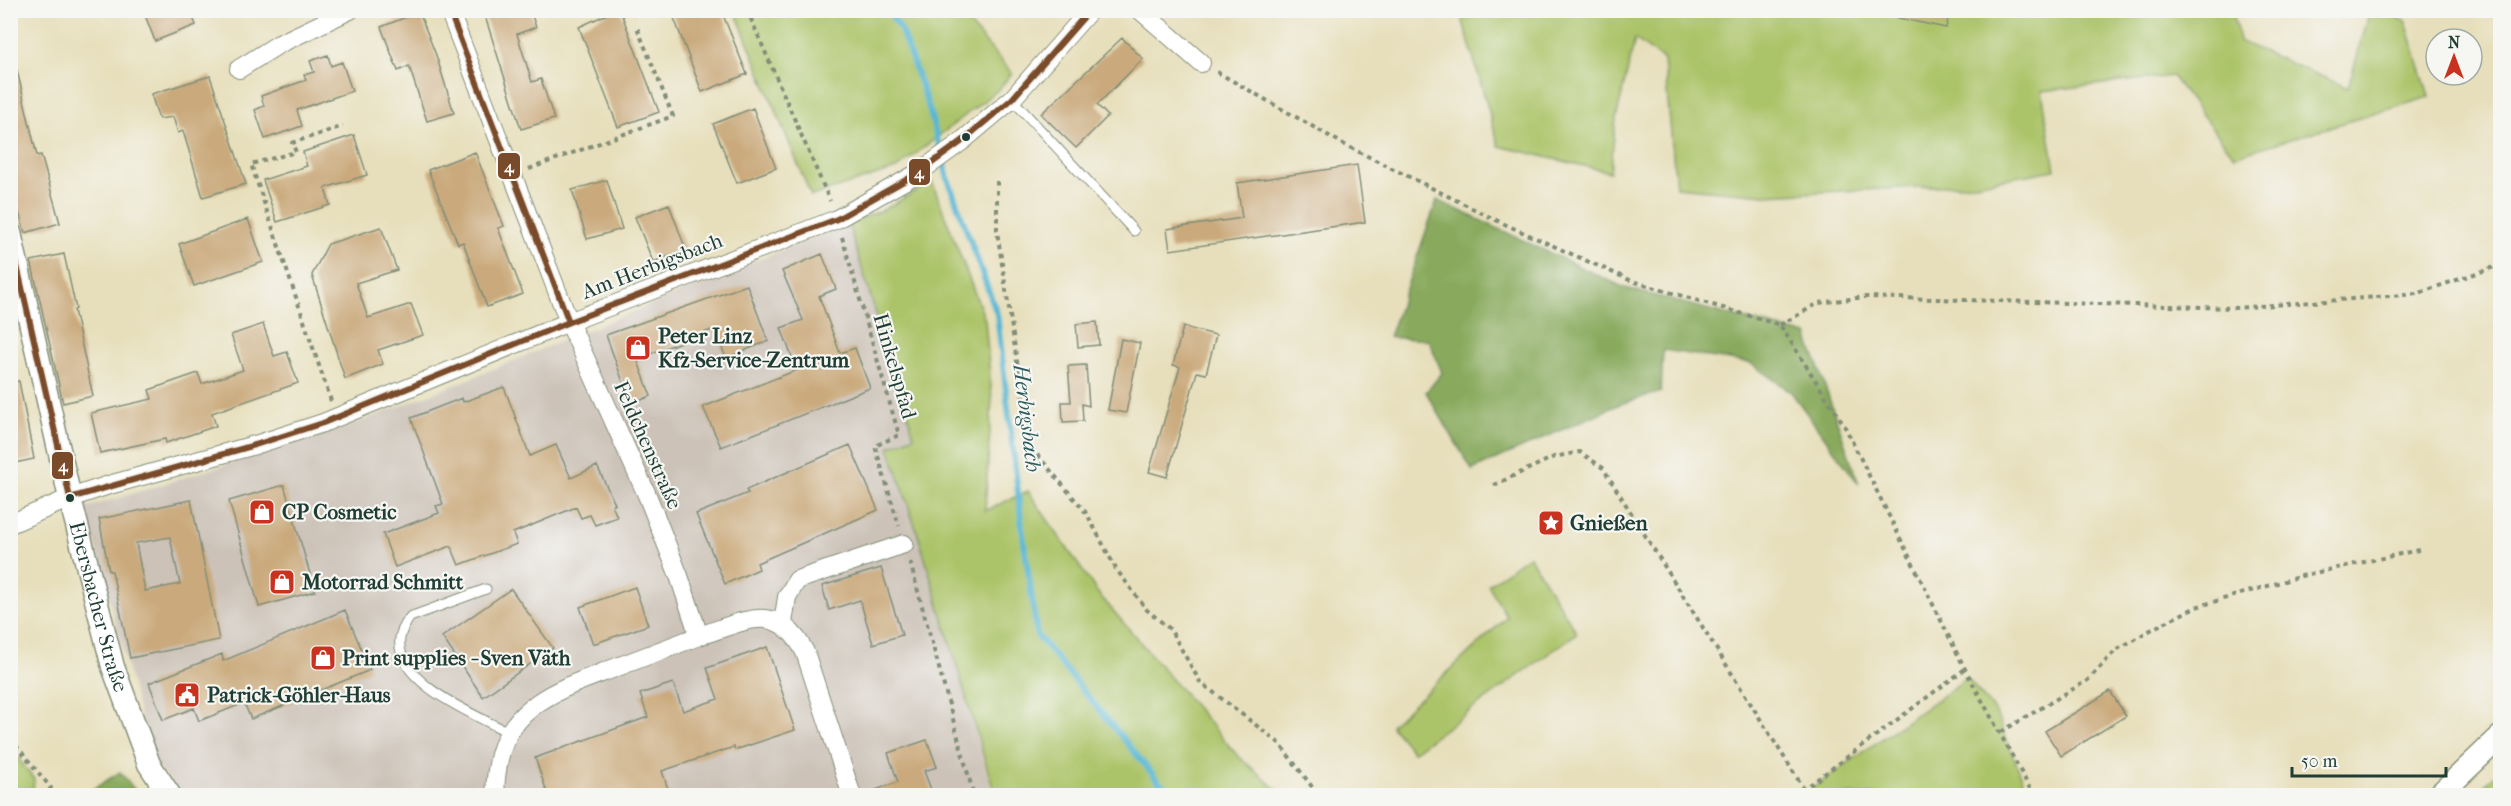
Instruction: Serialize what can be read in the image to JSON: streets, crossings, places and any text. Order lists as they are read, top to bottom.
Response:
{
  "streets": {
    "street": ["Am Herbigsbach", "Feldchenstraße", "Ebersbacher Straße"],
    "path": ["Hinkelspfad"]
  },
  "crossings": [
    ["Am Herbigsbach", "Hinkelspfad"],
    ["Am Herbigsbach", "Feldchenstraße"],
    ["Am Herbigsbach", "Ebersbacher Straße"]
  ],
  "water": ["Herbigsbach"],
  "places": {
    "shop": [
      "Peter Linz Kfz-Service-Zentrum",
      "CP Cosmetic",
      "Motorrad Schmitt",
      "Print supplies - Sven Väth"
    ],
    "place": ["Gnießen"],
    "public building": ["Patrick-Göhler-Haus"]
  },
  "lines": ["transit line 4"],
  "scale_bar": "50 m",
  "north": "top"
}
